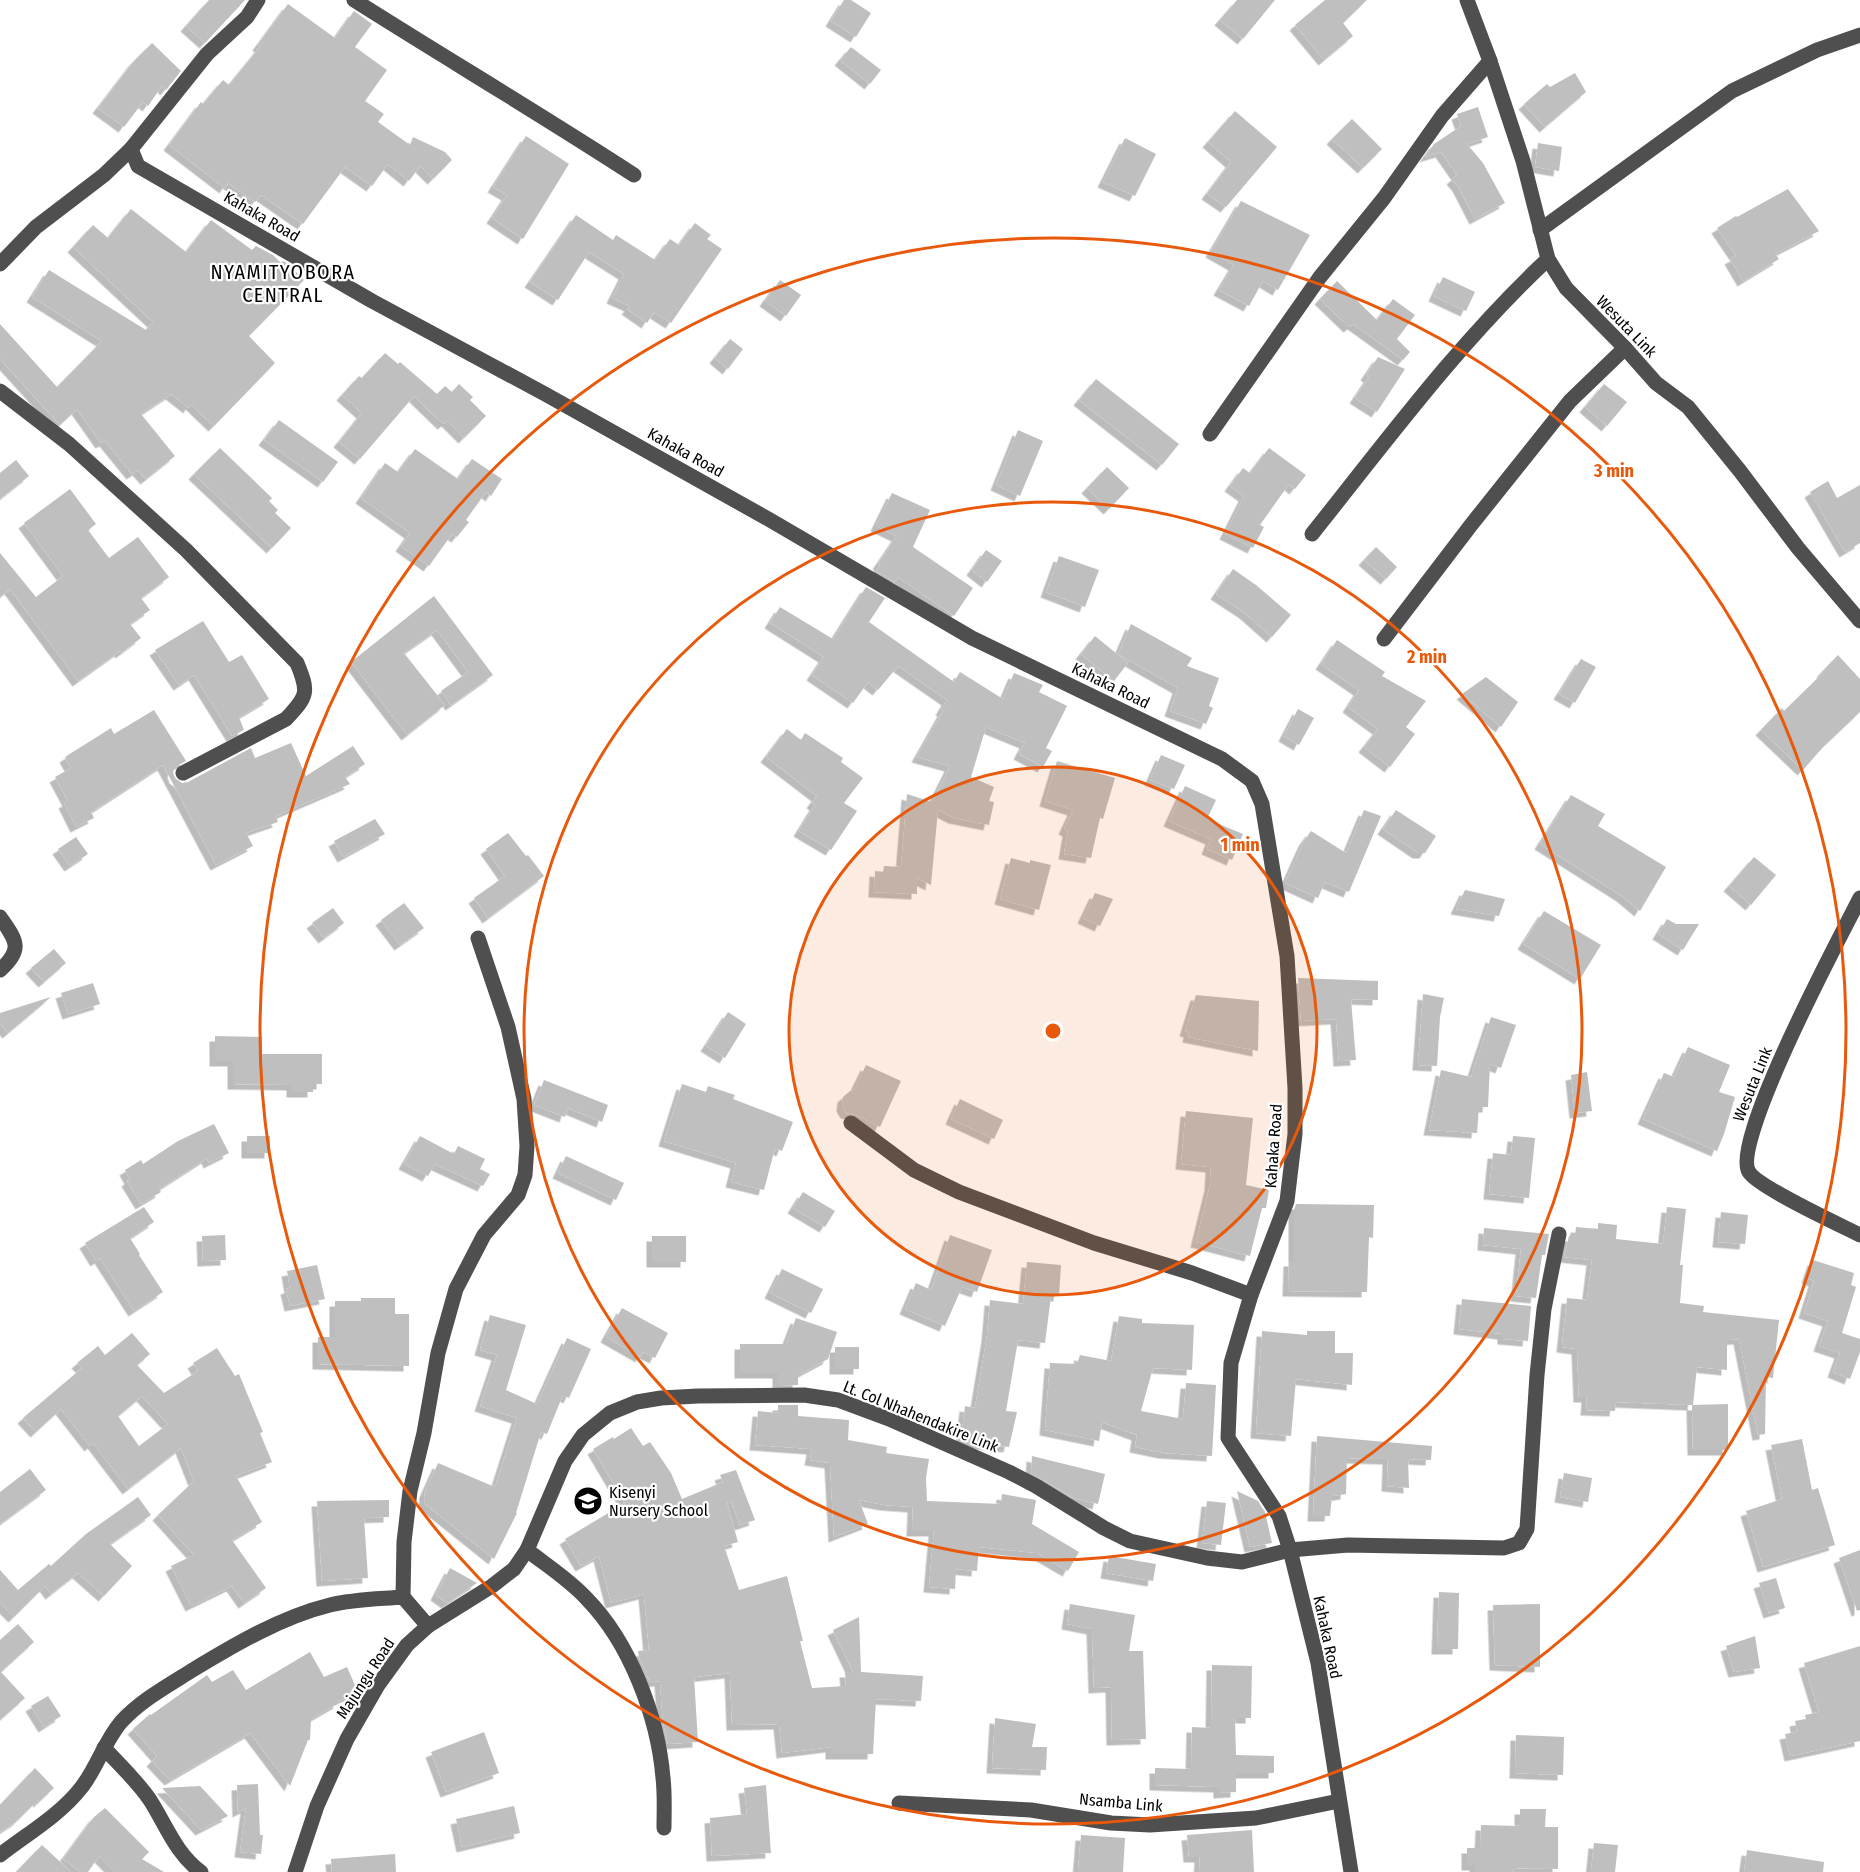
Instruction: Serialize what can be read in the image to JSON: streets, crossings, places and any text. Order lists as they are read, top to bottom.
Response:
{
  "streets": {
    "street": [
      "Kahaka Road",
      "Wesuta Link",
      "Lt. Col Nhahendakire Link",
      "Majungu Road",
      "Nsamba Link"
    ]
  },
  "crossings": [
    ["Kahaka Road", "Lt. Col Nhahendakire Link"],
    ["Kahaka Road", "Nsamba Link"],
    ["Lt. Col Nhahendakire Link", "Majungu Road"]
  ],
  "districts": ["NYAMITYOBORA CENTRAL"],
  "places": {
    "school or university": ["Kisenyi Nursery School"]
  },
  "rings": ["3 min", "2 min", "1 min"]
}
